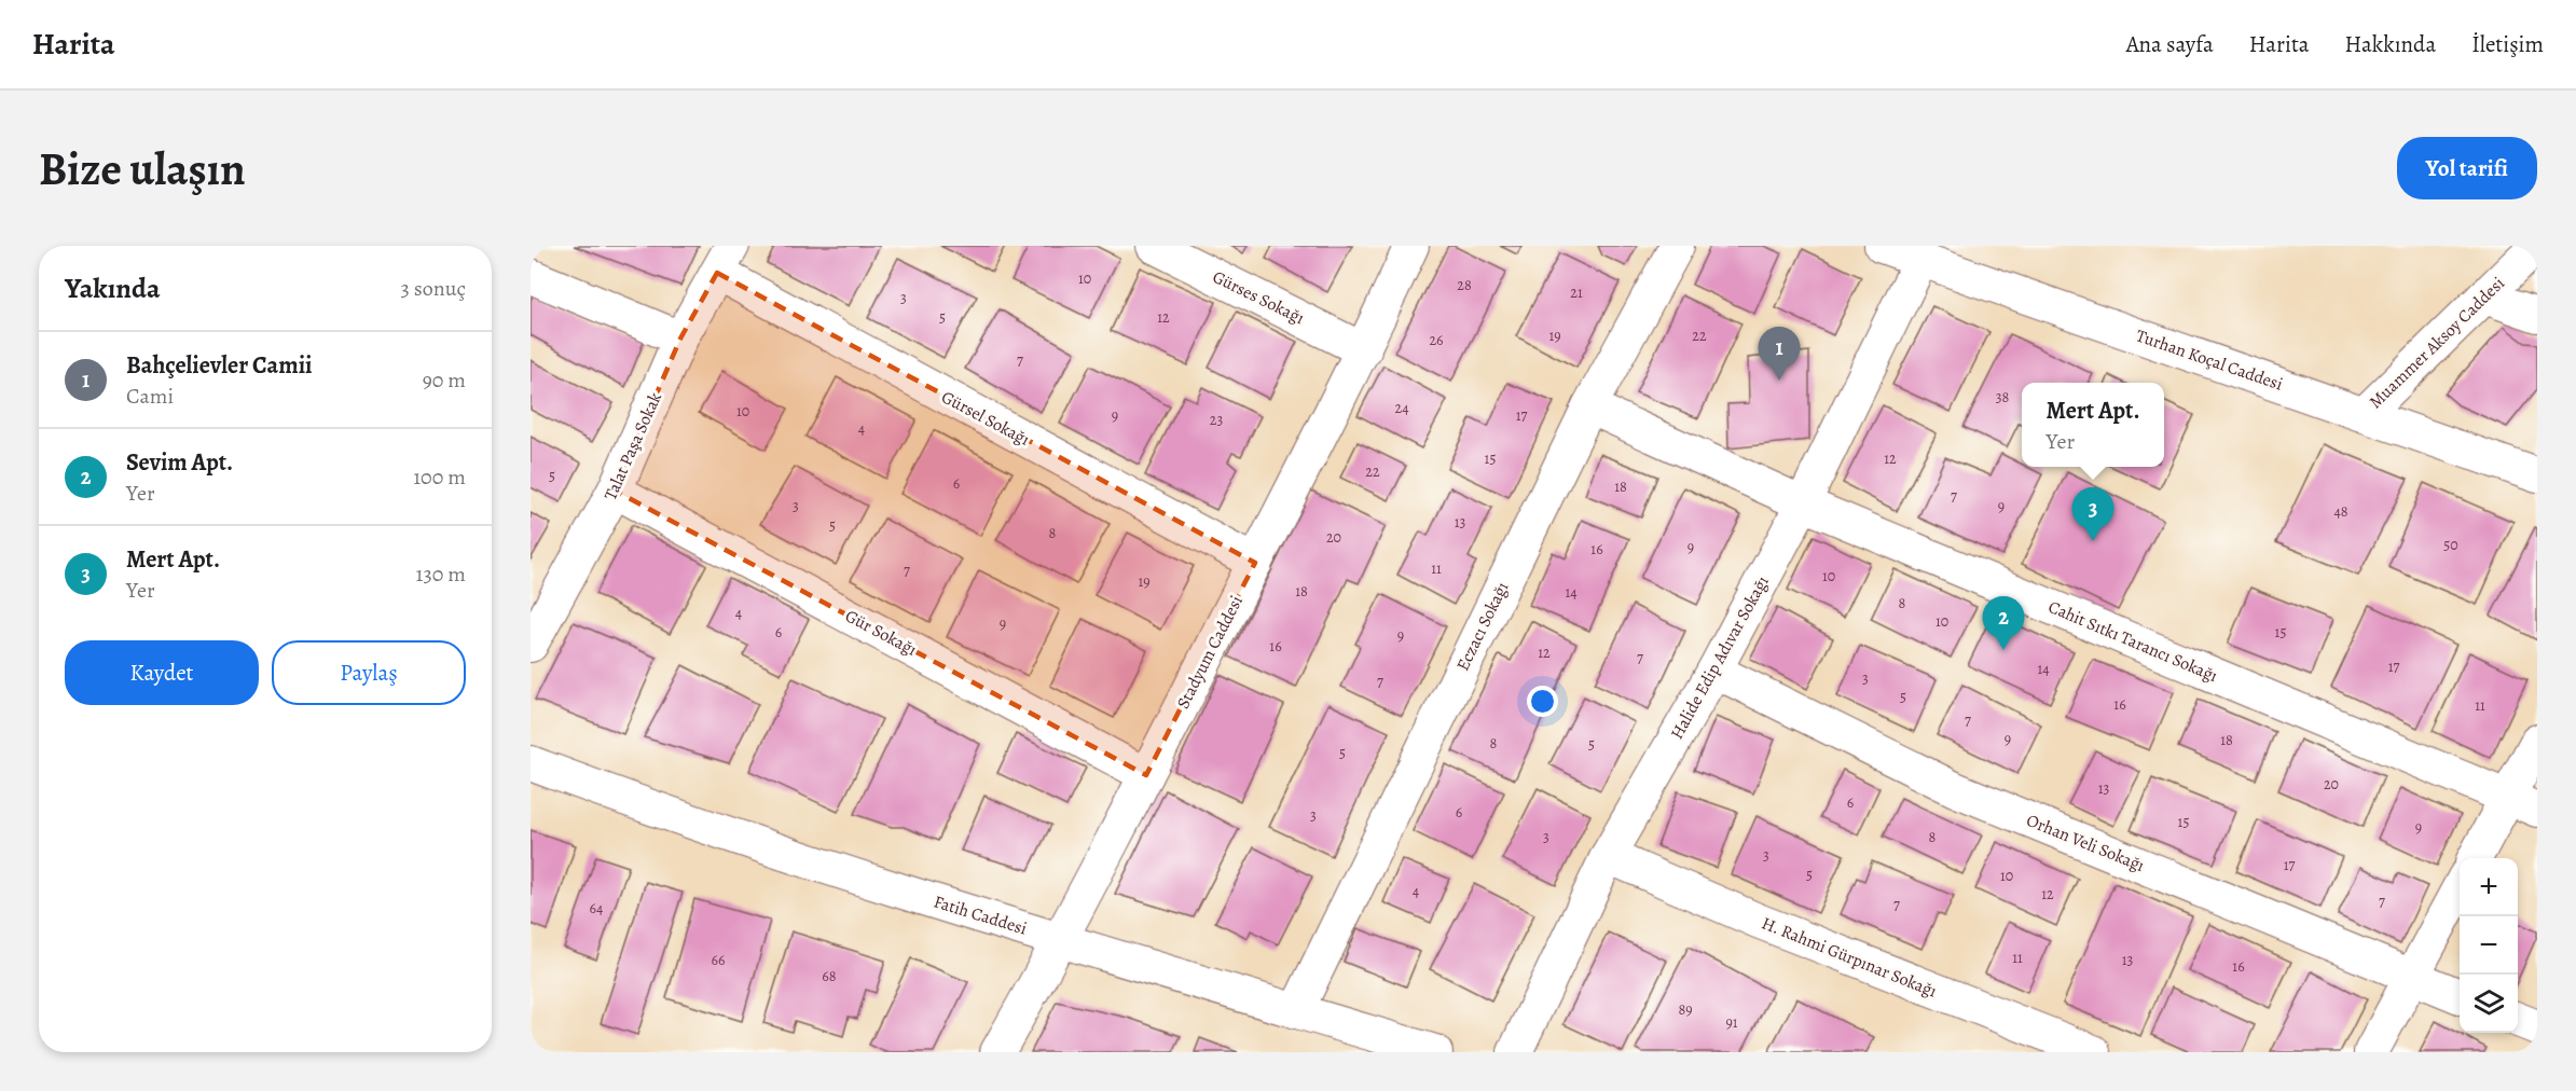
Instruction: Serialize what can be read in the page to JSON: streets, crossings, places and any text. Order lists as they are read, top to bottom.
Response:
{
  "streets": {
    "street": [
      "Gürses Sokağı",
      "Muammer Aksoy Caddesi",
      "Turhan Koçal Caddesi",
      "Gürsel Sokağı",
      "Talat Paşa Sokak",
      "Eczacı Sokağı",
      "Gür Sokağı",
      "Cahit Sıtkı Tarancı Sokağı",
      "Stadyum Caddesi",
      "Halide Edip Adıvar Sokağı",
      "Orhan Veli Sokağı",
      "Fatih Caddesi",
      "H. Rahmi Gürpınar Sokağı"
    ]
  },
  "crossings": [
    ["Gürses Sokağı", "Stadyum Caddesi"],
    ["Muammer Aksoy Caddesi", "Turhan Koçal Caddesi"],
    ["Turhan Koçal Caddesi", "Halide Edip Adıvar Sokağı"],
    ["Gürsel Sokağı", "Talat Paşa Sokak"],
    ["Gürsel Sokağı", "Stadyum Caddesi"],
    ["Talat Paşa Sokak", "Gür Sokağı"],
    ["Eczacı Sokağı", "Cahit Sıtkı Tarancı Sokağı"],
    ["Eczacı Sokağı", "Fatih Caddesi"],
    ["Gür Sokağı", "Stadyum Caddesi"],
    ["Cahit Sıtkı Tarancı Sokağı", "Halide Edip Adıvar Sokağı"],
    ["Stadyum Caddesi", "Fatih Caddesi"],
    ["Halide Edip Adıvar Sokağı", "Orhan Veli Sokağı"],
    ["Halide Edip Adıvar Sokağı", "H. Rahmi Gürpınar Sokağı"]
  ],
  "house_numbers": [
    "10",
    "28",
    "21",
    "3",
    "5",
    "12",
    "19",
    "22",
    "26",
    "7",
    "38",
    "24",
    "10",
    "9",
    "17",
    "23",
    "4",
    "15",
    "12",
    "22",
    "5",
    "6",
    "18",
    "7",
    "3",
    "9",
    "48",
    "13",
    "5",
    "8",
    "20",
    "50",
    "9",
    "16",
    "11",
    "7",
    "10",
    "19",
    "18",
    "14",
    "8",
    "4",
    "10",
    "9",
    "6",
    "15",
    "9",
    "16",
    "12",
    "7",
    "17",
    "14",
    "3",
    "7",
    "5",
    "16",
    "11",
    "7",
    "9",
    "18",
    "8",
    "5",
    "5",
    "20",
    "13",
    "6",
    "6",
    "3",
    "15",
    "9",
    "3",
    "8",
    "3",
    "17",
    "5",
    "10",
    "4",
    "12",
    "7",
    "7",
    "64",
    "11",
    "66",
    "13",
    "16",
    "68",
    "89",
    "91"
  ],
  "page": {
    "header": "Harita",
    "nav": [
      "Ana sayfa",
      "Harita",
      "Hakkında",
      "İletişim"
    ],
    "buttons": [
      "Yol tarifi",
      ["Kaydet", "Paylaş"]
    ],
    "title": "Bize ulaşın",
    "heading": ["Yakında", "3 sonuç"],
    "pins": ["1", "3", "2"],
    "list": [
      {
        "mark": "1",
        "name": "Bahçelievler Camii",
        "note": "Cami",
        "value": "90 m"
      },
      {
        "mark": "2",
        "name": "Sevim Apt.",
        "note": "Yer",
        "value": "100 m"
      },
      {
        "mark": "3",
        "name": "Mert Apt.",
        "note": "Yer",
        "value": "130 m"
      }
    ],
    "popup": ["Mert Apt.", "Yer"],
    "map_buttons": ["+", "−"]
  }
}
